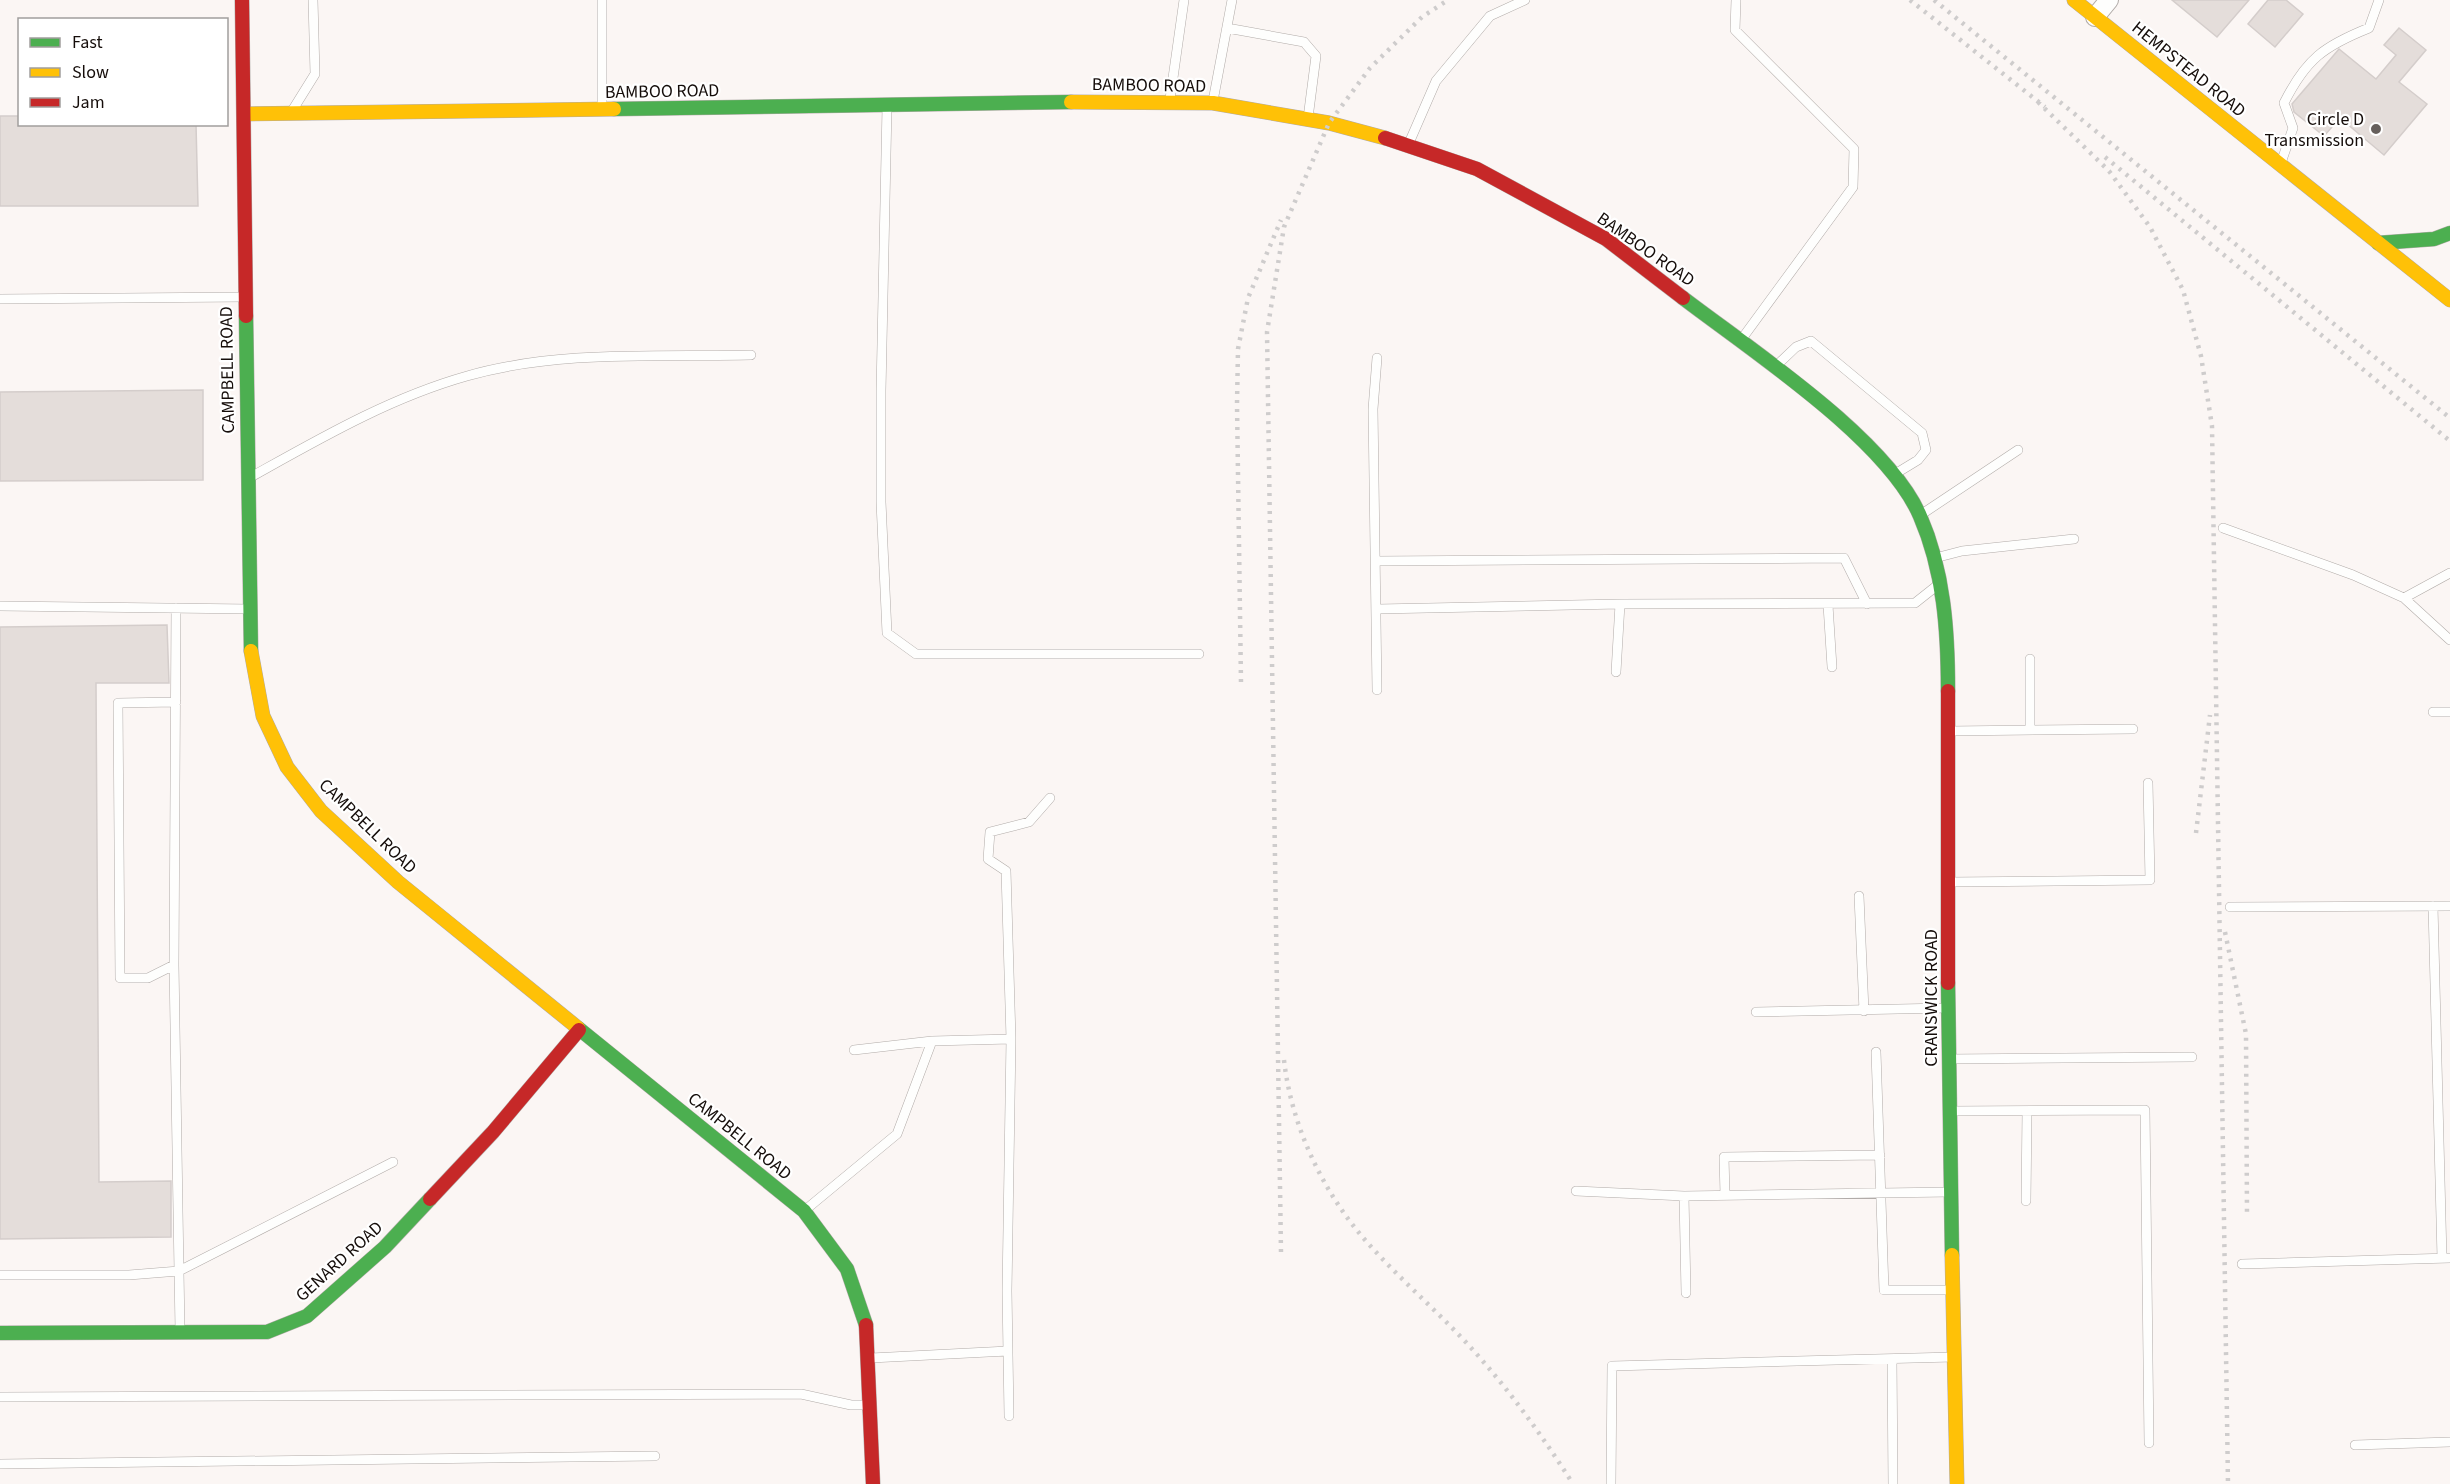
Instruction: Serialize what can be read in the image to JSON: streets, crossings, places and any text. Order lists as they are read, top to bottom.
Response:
{
  "streets": {
    "street": [
      "HEMPSTEAD ROAD",
      "BAMBOO ROAD",
      "CAMPBELL ROAD",
      "CRANSWICK ROAD",
      "GENARD ROAD"
    ]
  },
  "crossings": [
    ["BAMBOO ROAD", "CAMPBELL ROAD"],
    ["BAMBOO ROAD", "CRANSWICK ROAD"],
    ["CAMPBELL ROAD", "GENARD ROAD"]
  ],
  "places": ["Circle D Transmission"],
  "legend": ["Fast", "Slow", "Jam"]
}
